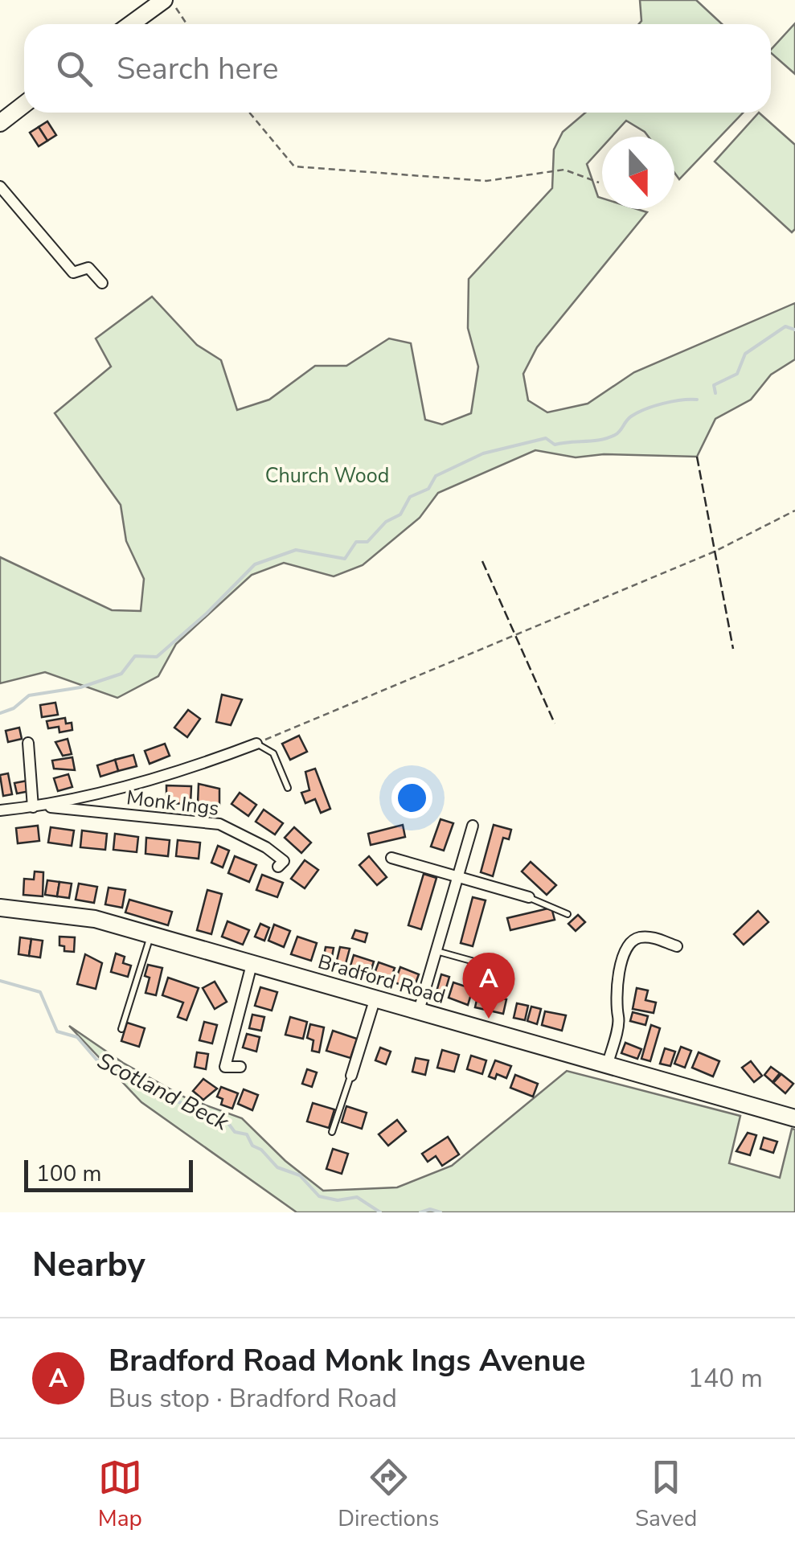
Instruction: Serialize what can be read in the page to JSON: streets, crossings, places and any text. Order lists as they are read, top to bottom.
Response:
{
  "streets": {
    "main road": ["Bradford Road"],
    "street": ["Monk Ings"]
  },
  "water": ["Scotland Beck"],
  "parks": ["Church Wood"],
  "scale_bar": "100 m",
  "north": "bottom",
  "page": {
    "search": "Search here",
    "pins": "A",
    "scale": "100 m",
    "heading": "Nearby",
    "list": [
      {
        "mark": "A",
        "name": "Bradford Road Monk Ings Avenue",
        "note": "Bus stop · Bradford Road",
        "value": "140 m"
      }
    ],
    "nav": ["Map", "Directions", "Saved"]
  }
}
